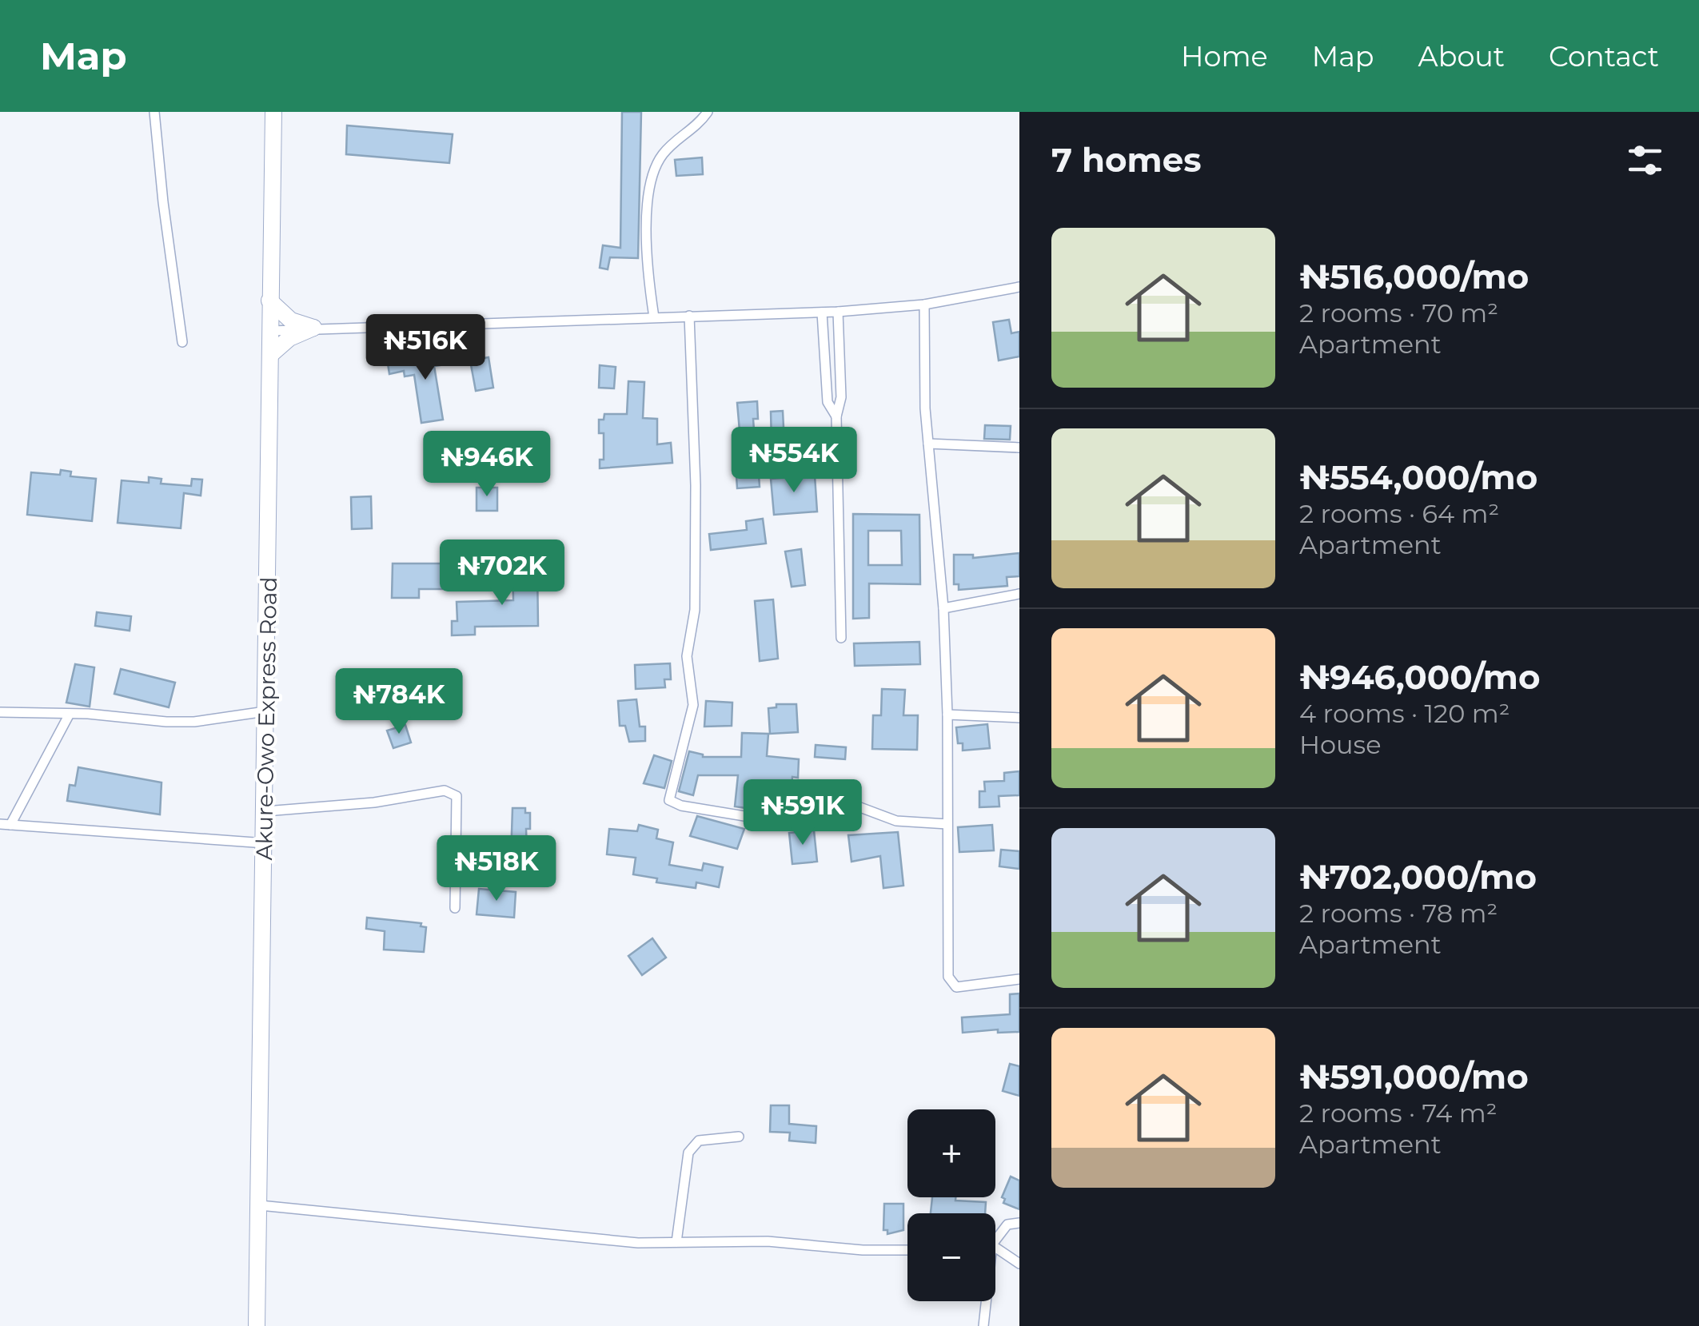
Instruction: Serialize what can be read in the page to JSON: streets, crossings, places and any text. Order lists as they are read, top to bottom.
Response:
{
  "streets": {
    "highway": ["Akure-Owo Express Road"]
  },
  "page": {
    "header": "Map",
    "nav": [
      "Home",
      "Map",
      "About",
      "Contact"
    ],
    "heading": "7 homes",
    "list": [
      {
        "name": "₦516,000/mo",
        "note": "2 rooms · 70 m² · Apartment"
      },
      {
        "name": "₦554,000/mo",
        "note": "2 rooms · 64 m² · Apartment"
      },
      {
        "name": "₦946,000/mo",
        "note": "4 rooms · 120 m² · House"
      },
      {
        "name": "₦702,000/mo",
        "note": "2 rooms · 78 m² · Apartment"
      },
      {
        "name": "₦591,000/mo",
        "note": "2 rooms · 74 m² · Apartment"
      }
    ],
    "price": [
      "₦516K",
      "₦554K",
      "₦946K",
      "₦702K",
      "₦784K",
      "₦591K",
      "₦518K"
    ],
    "map_buttons": ["+", "−"]
  }
}
